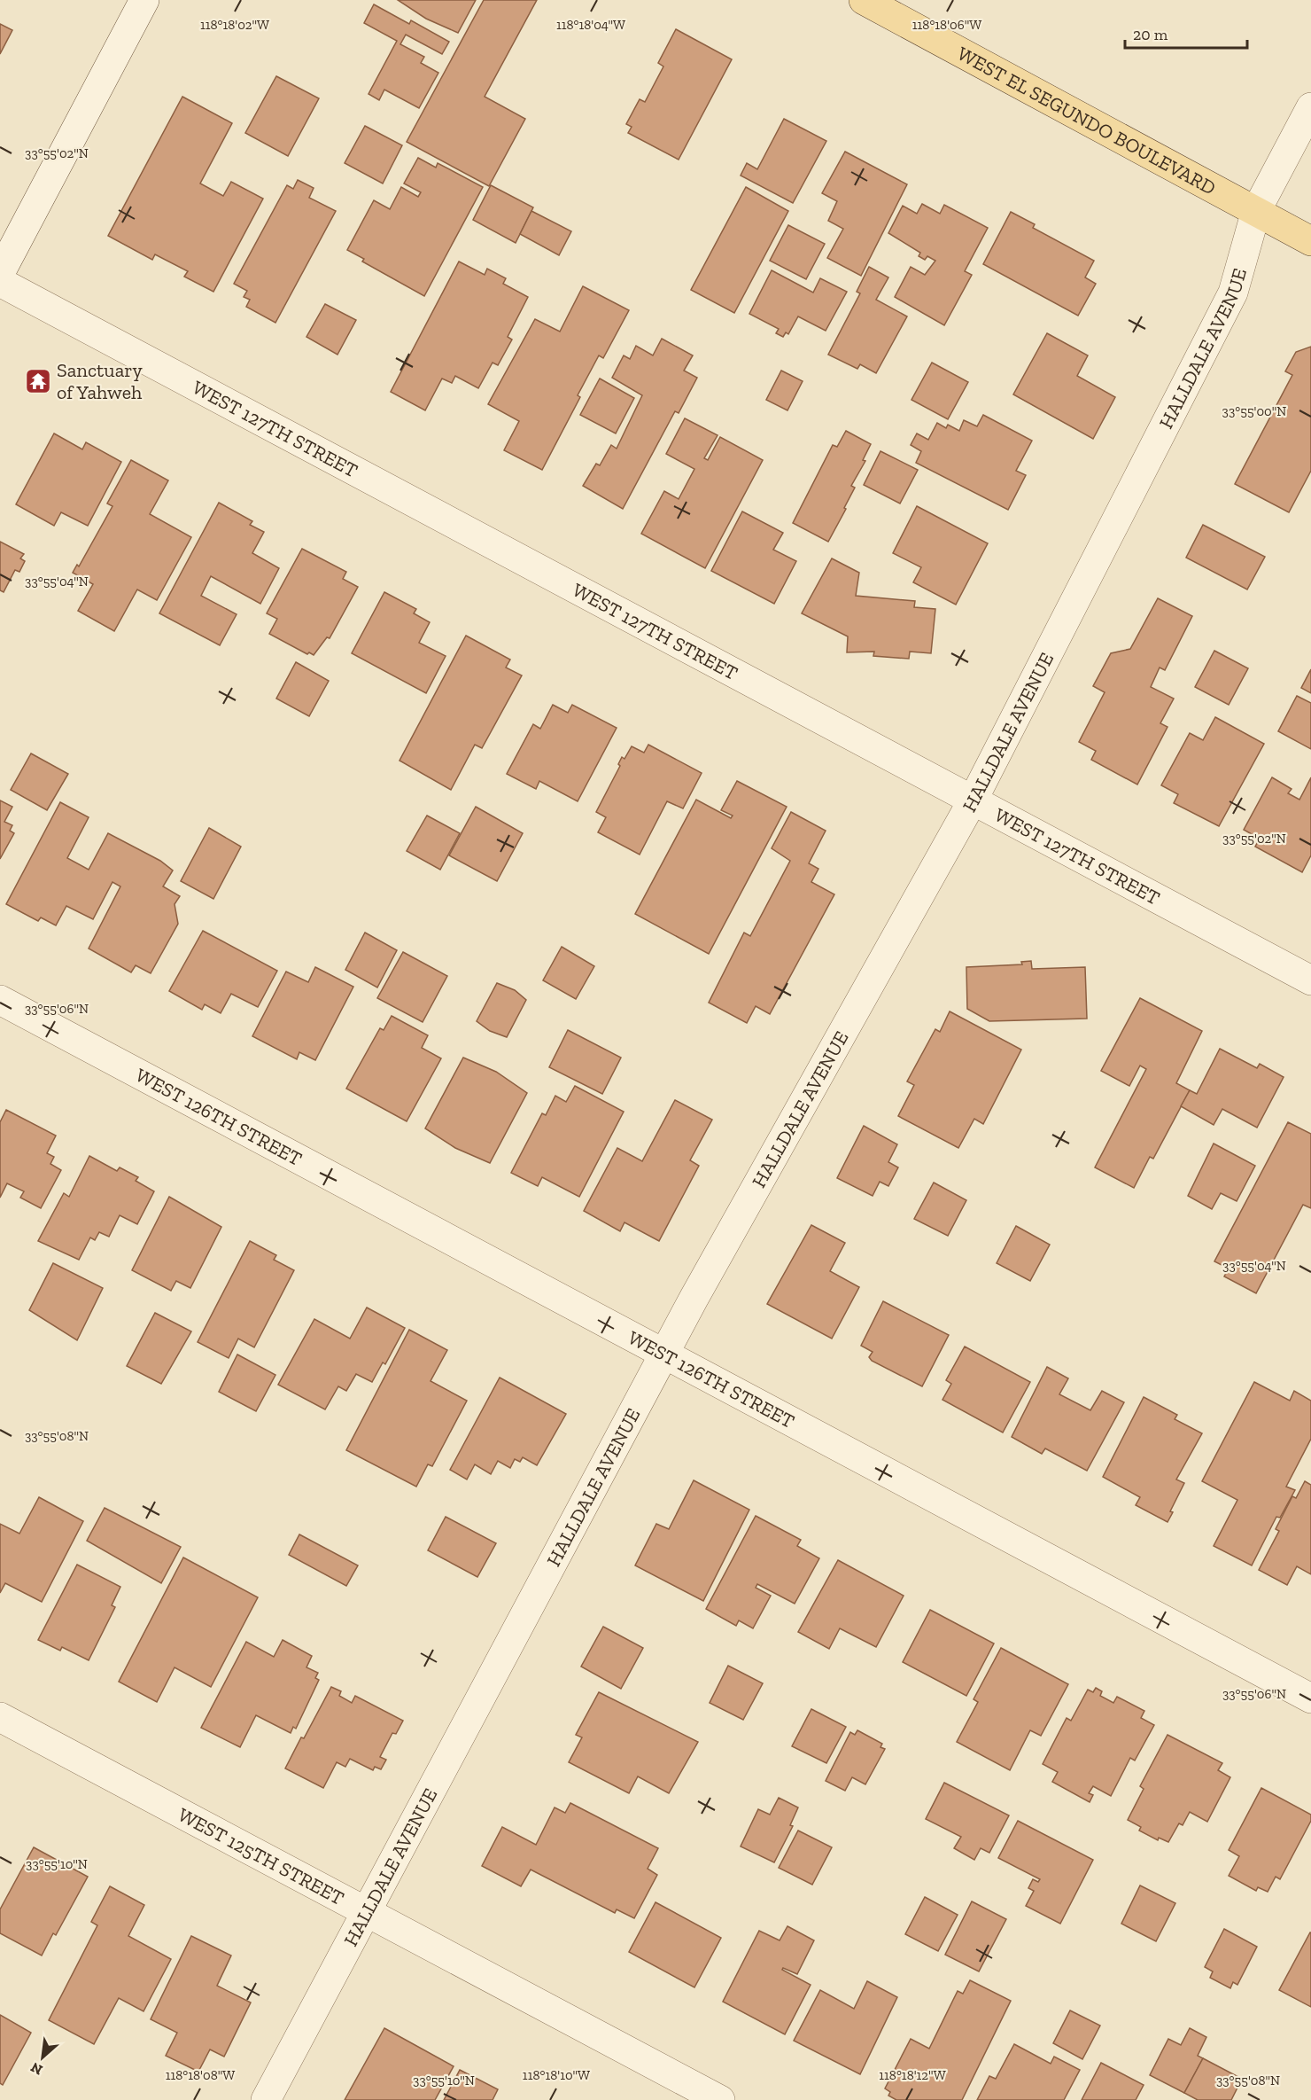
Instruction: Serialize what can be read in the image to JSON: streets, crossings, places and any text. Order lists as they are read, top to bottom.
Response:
{
  "streets": {
    "main road": ["WEST EL SEGUNDO BOULEVARD"],
    "street": [
      "HALLDALE AVENUE",
      "WEST 127TH STREET",
      "WEST 126TH STREET",
      "WEST 125TH STREET"
    ]
  },
  "crossings": [
    ["WEST EL SEGUNDO BOULEVARD", "HALLDALE AVENUE"],
    ["HALLDALE AVENUE", "WEST 127TH STREET"],
    ["HALLDALE AVENUE", "WEST 126TH STREET"],
    ["HALLDALE AVENUE", "WEST 125TH STREET"]
  ],
  "places": {
    "temple": ["Sanctuary of Yahweh"]
  },
  "scale_bar": "20 m",
  "north": "bottom left",
  "coordinates": [
    "118°18'02\"W",
    "118°18'04\"W",
    "118°18'06\"W",
    "33°55'02\"N",
    "33°55'00\"N",
    "33°55'04\"N",
    "33°55'06\"N",
    "33°55'08\"N",
    "33°55'10\"N",
    "118°18'08\"W",
    "118°18'10\"W",
    "118°18'12\"W"
  ]
}
